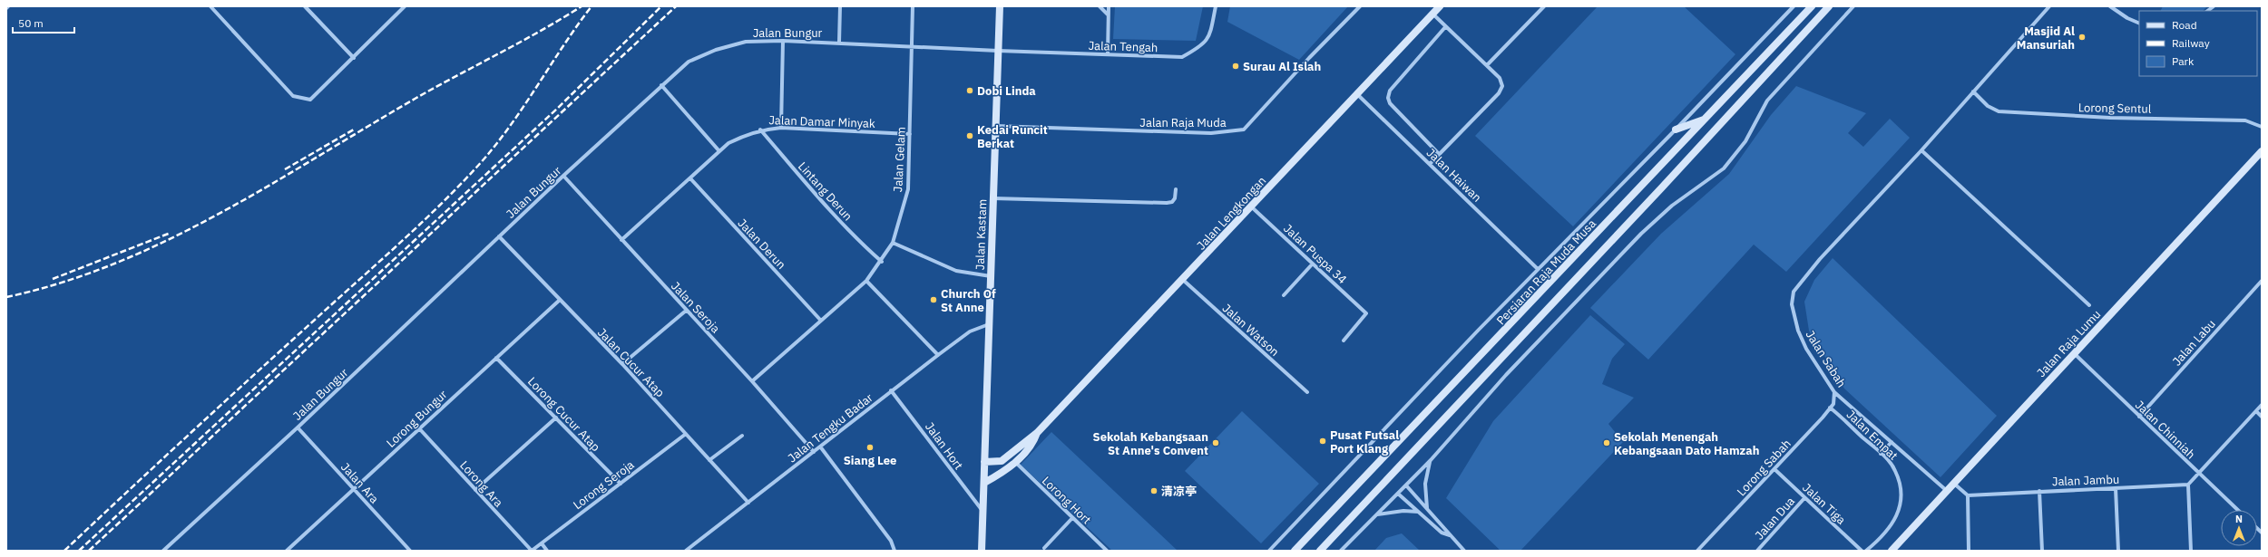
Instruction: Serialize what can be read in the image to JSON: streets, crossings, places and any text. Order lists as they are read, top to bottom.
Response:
{
  "streets": {
    "street": [
      "Jalan Bungur",
      "Jalan Tengah",
      "Lorong Sentul",
      "Jalan Damar Minyak",
      "Jalan Raja Muda",
      "Jalan Gelam",
      "Jalan Haiwan",
      "Lintang Derun",
      "Jalan Lengkongan",
      "Jalan Kastam",
      "Jalan Derun",
      "Jalan Puspa 34",
      "Persiaran Raja Muda Musa",
      "Jalan Seroja",
      "Jalan Watson",
      "Jalan Labu",
      "Jalan Raja Lumu",
      "Jalan Sabah",
      "Jalan Cucur Atap",
      "Lorong Cucur Atap",
      "Lorong Bungur",
      "Jalan Tengku Badar",
      "Jalan Chinniah",
      "Jalan Empat",
      "Jalan Hort",
      "Lorong Sabah",
      "Jalan Jambu",
      "Jalan Ara",
      "Lorong Ara",
      "Lorong Seroja",
      "Lorong Hort",
      "Jalan Tiga",
      "Jalan Dua"
    ]
  },
  "crossings": [
    ["Jalan Bungur", "Jalan Tengah"],
    ["Jalan Bungur", "Jalan Gelam"],
    ["Jalan Bungur", "Jalan Kastam"],
    ["Jalan Bungur", "Jalan Seroja"],
    ["Jalan Bungur", "Jalan Cucur Atap"],
    ["Jalan Bungur", "Jalan Ara"],
    ["Jalan Tengah", "Jalan Kastam"],
    ["Lorong Sentul", "Jalan Sabah"],
    ["Jalan Damar Minyak", "Jalan Gelam"],
    ["Jalan Damar Minyak", "Lintang Derun"],
    ["Jalan Damar Minyak", "Jalan Derun"],
    ["Jalan Damar Minyak", "Jalan Seroja"],
    ["Jalan Raja Muda", "Jalan Kastam"],
    ["Jalan Gelam", "Lintang Derun"],
    ["Jalan Gelam", "Jalan Derun"],
    ["Jalan Gelam", "Jalan Seroja"],
    ["Jalan Haiwan", "Jalan Lengkongan"],
    ["Jalan Lengkongan", "Jalan Kastam"],
    ["Jalan Lengkongan", "Jalan Puspa 34"],
    ["Jalan Lengkongan", "Jalan Watson"],
    ["Jalan Lengkongan", "Lorong Hort"],
    ["Jalan Kastam", "Jalan Tengku Badar"],
    ["Jalan Kastam", "Jalan Hort"],
    ["Jalan Seroja", "Jalan Tengku Badar"],
    ["Jalan Labu", "Jalan Chinniah"],
    ["Jalan Raja Lumu", "Jalan Sabah"],
    ["Jalan Raja Lumu", "Jalan Chinniah"],
    ["Jalan Sabah", "Lorong Sabah"],
    ["Jalan Cucur Atap", "Lorong Bungur"],
    ["Jalan Cucur Atap", "Jalan Tengku Badar"],
    ["Jalan Cucur Atap", "Lorong Seroja"],
    ["Lorong Cucur Atap", "Lorong Bungur"],
    ["Lorong Cucur Atap", "Lorong Seroja"],
    ["Lorong Bungur", "Jalan Ara"],
    ["Lorong Bungur", "Lorong Ara"],
    ["Jalan Tengku Badar", "Jalan Hort"],
    ["Jalan Empat", "Lorong Sabah"],
    ["Lorong Sabah", "Jalan Tiga"],
    ["Lorong Ara", "Lorong Seroja"],
    ["Jalan Tiga", "Jalan Dua"]
  ],
  "places": [
    "Masjid Al Mansuriah",
    "Surau Al Islah",
    "Dobi Linda",
    "Kedai Runcit Berkat",
    "Church Of St Anne",
    "Pusat Futsal Port Klang",
    "Sekolah Kebangsaan St Anne's Convent",
    "Sekolah Menengah Kebangsaan Dato Hamzah",
    "Siang Lee",
    "清凉亭"
  ],
  "legend": ["Road", "Railway", "Park"],
  "scale_bar": "50 m",
  "north": "top"
}
